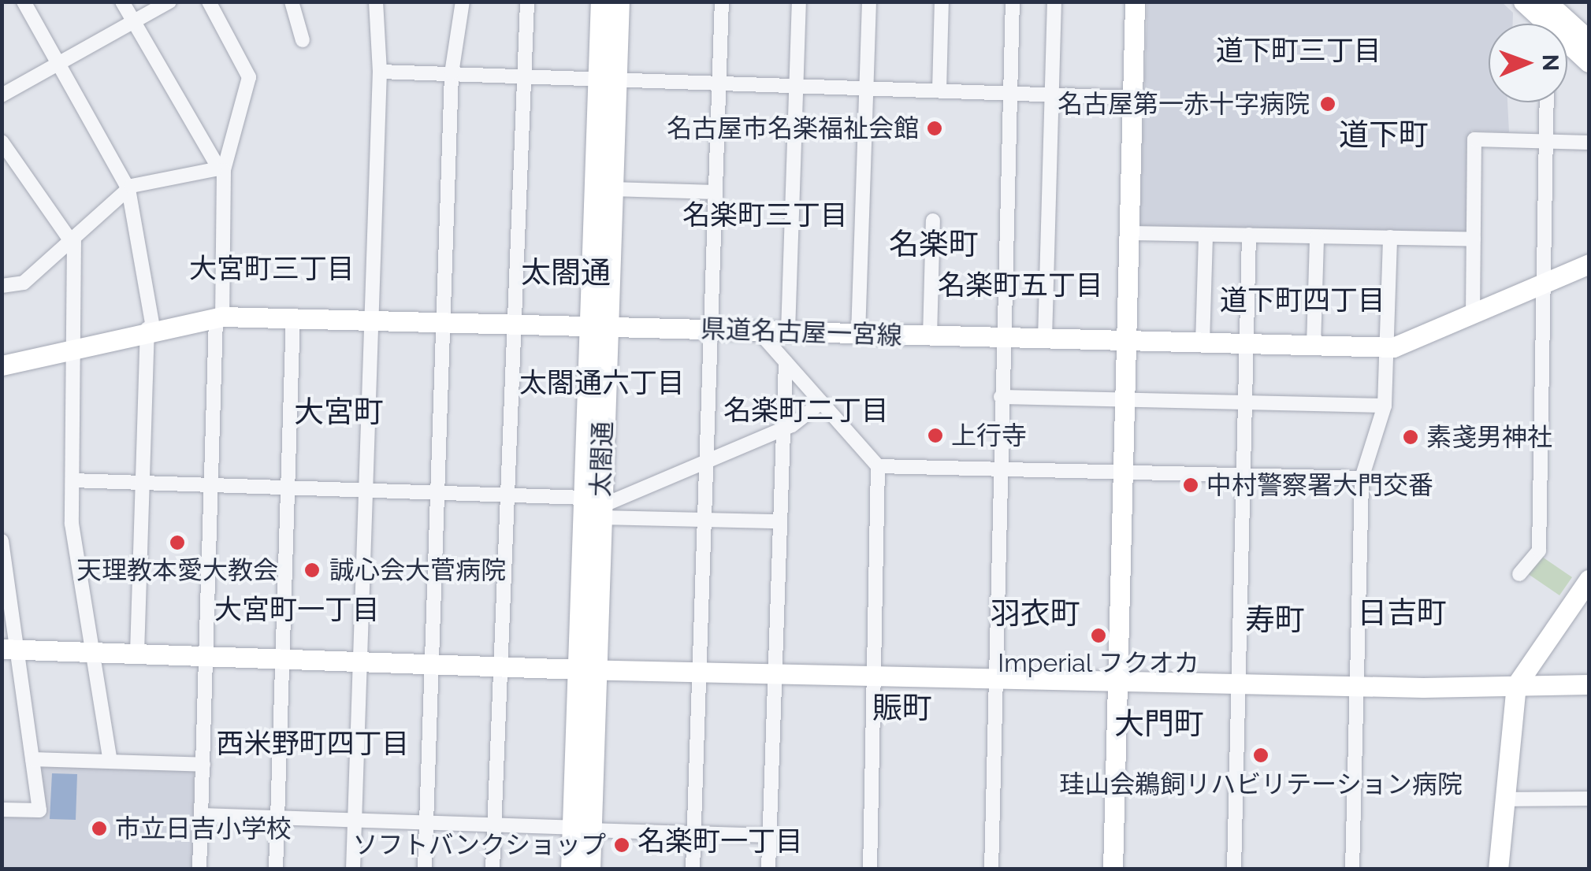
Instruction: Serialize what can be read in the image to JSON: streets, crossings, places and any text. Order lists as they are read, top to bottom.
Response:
{
  "streets": {
    "main road": ["太閤通"],
    "street": ["県道名古屋一宮線"]
  },
  "crossings": [
    ["県道名古屋一宮線", "太閤通"]
  ],
  "districts": [
    "道下町三丁目",
    "道下町",
    "名楽町三丁目",
    "名楽町",
    "大宮町三丁目",
    "太閤通",
    "名楽町五丁目",
    "道下町四丁目",
    "太閤通六丁目",
    "名楽町二丁目",
    "大宮町",
    "大宮町一丁目",
    "日吉町",
    "羽衣町",
    "寿町",
    "賑町",
    "大門町",
    "西米野町四丁目",
    "名楽町一丁目"
  ],
  "places": [
    "名古屋第一赤十字病院",
    "名古屋市名楽福祉会館",
    "上行寺",
    "素戔男神社",
    "中村警察署大門交番",
    "天理教本愛大教会",
    "誠心会大菅病院",
    "Imperial フクオカ",
    "珪山会鵜飼リハビリテーション病院",
    "市立日吉小学校",
    "ソフトバンクショップ"
  ],
  "north": "right"
}
